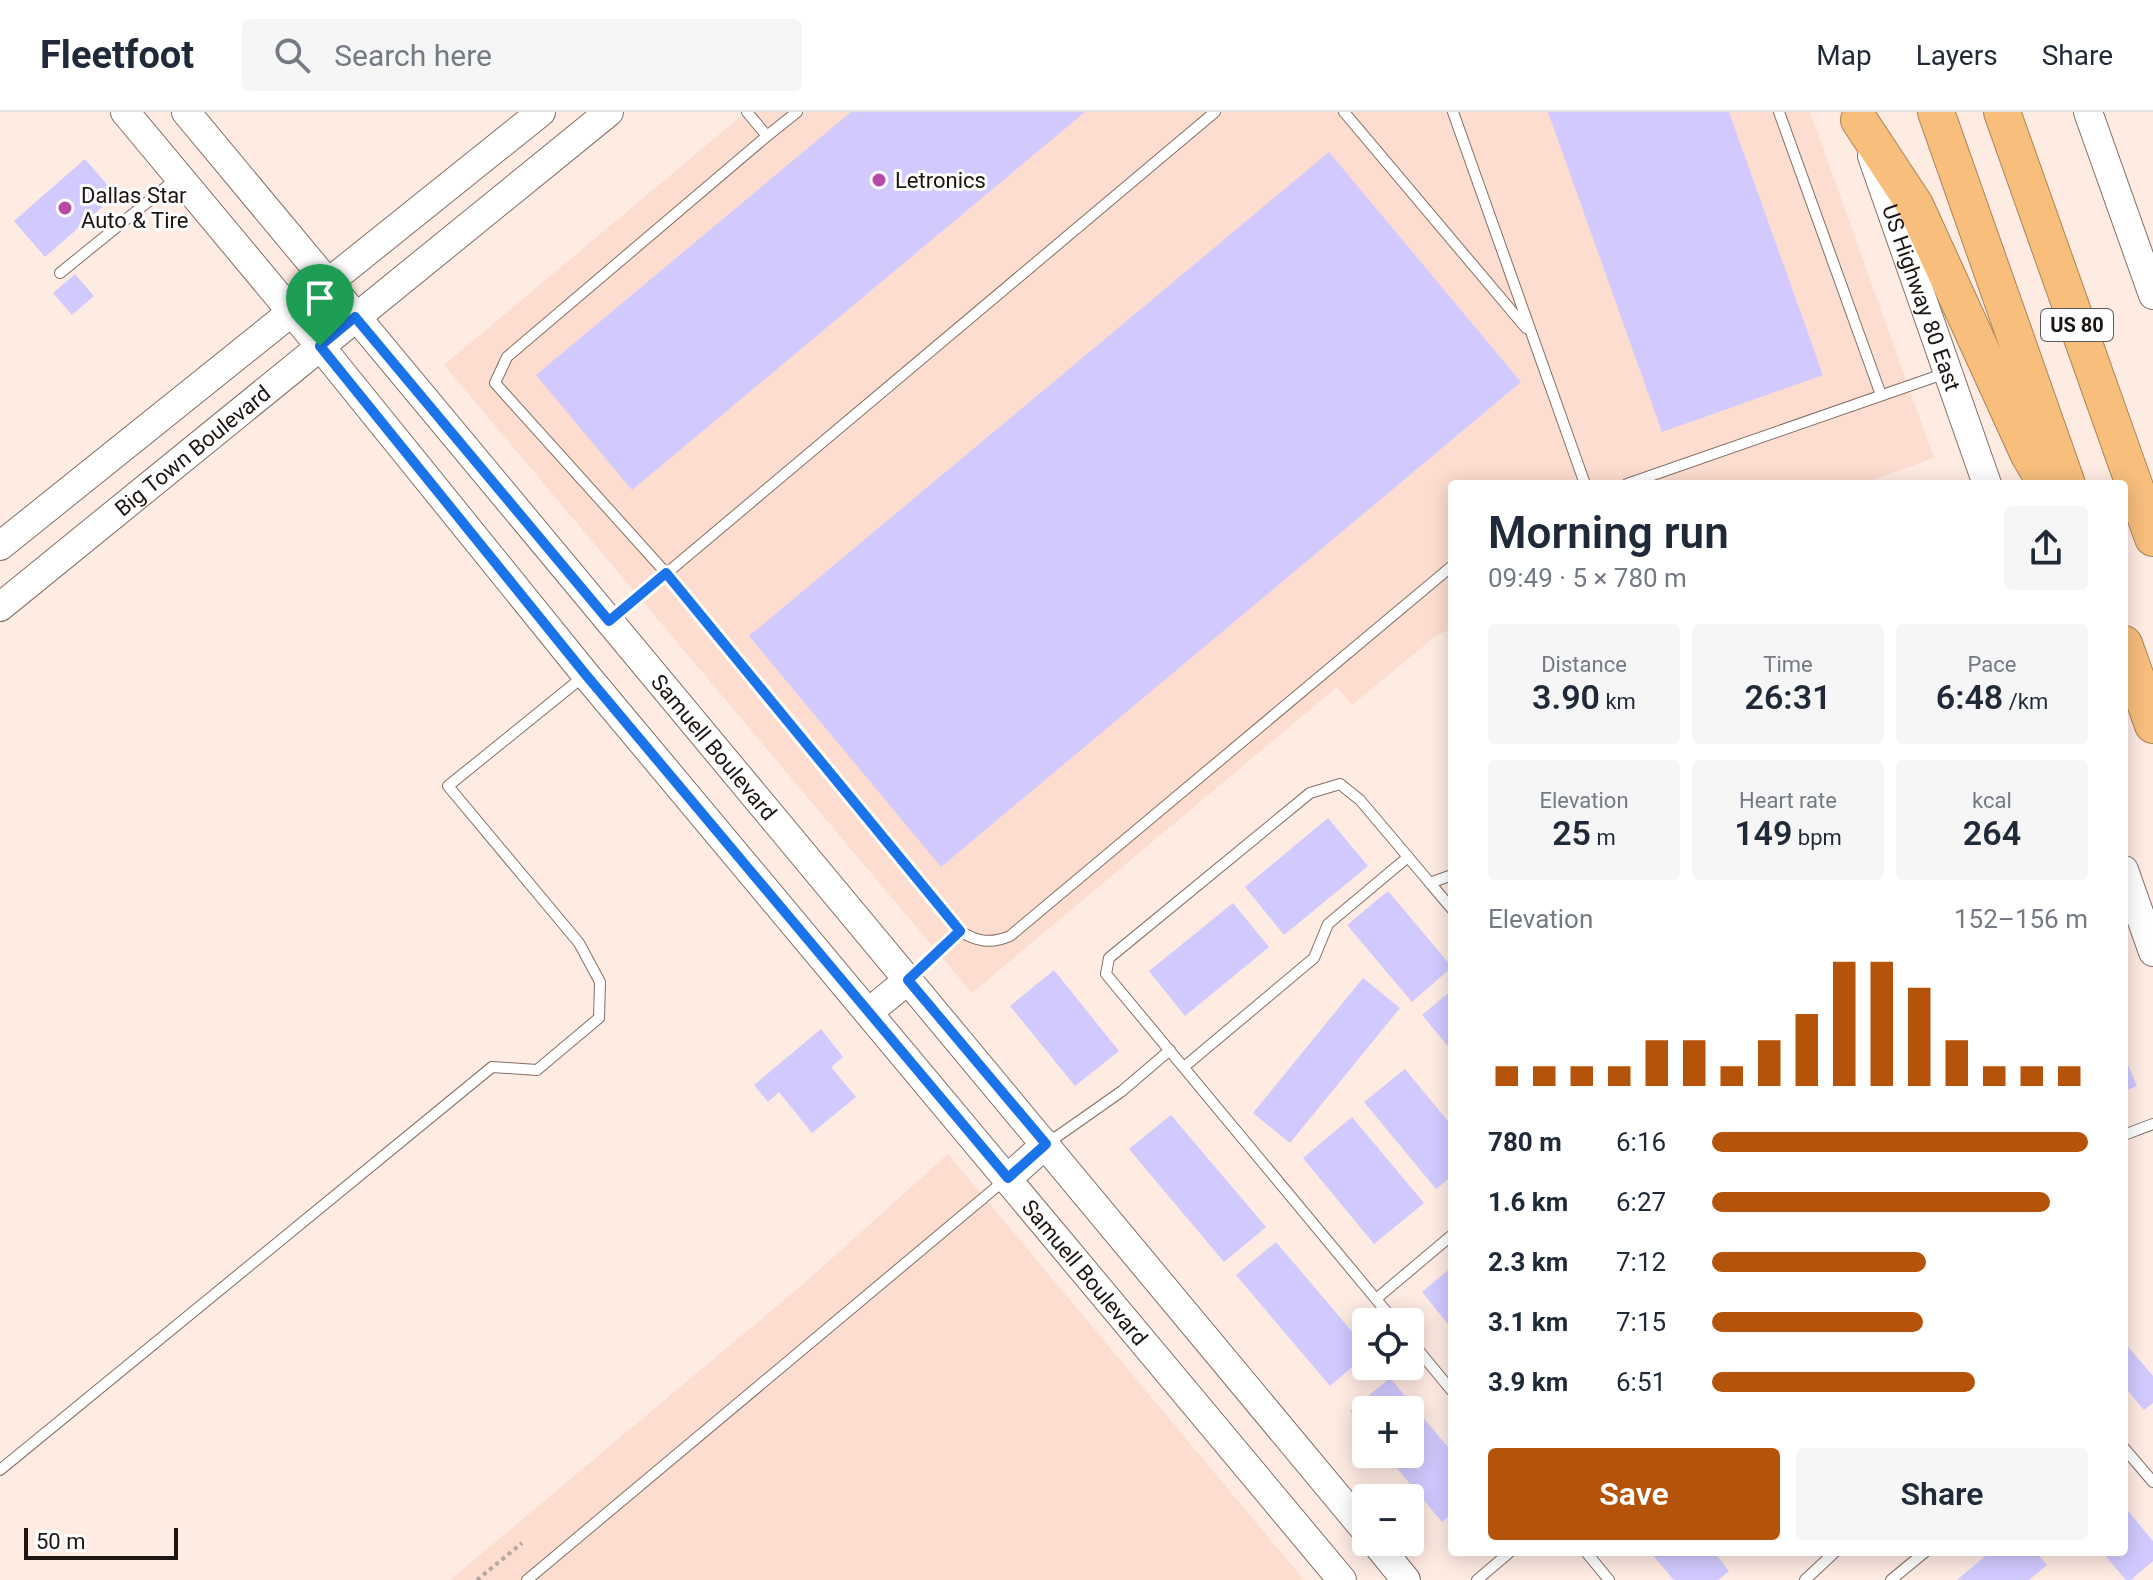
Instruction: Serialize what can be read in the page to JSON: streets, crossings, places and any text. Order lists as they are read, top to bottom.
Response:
{
  "streets": {
    "highway": ["US 80"],
    "main road": ["US Highway 80 East", "Big Town Boulevard", "Samuell Boulevard"]
  },
  "crossings": [
    ["Big Town Boulevard", "Samuell Boulevard"]
  ],
  "places": ["Letronics", "Dallas Star Auto & Tire"],
  "scale_bar": "50 m",
  "page": {
    "header": "Fleetfoot",
    "search": "Search here",
    "nav": ["Map", "Layers", "Share"],
    "heading": ["Morning run", "09:49 · 5 × 780 m"],
    "stats": [
      ["Distance", "3.90 km"],
      ["Time", "26:31"],
      ["Pace", "6:48 /km"],
      ["Elevation", "25 m"],
      ["Heart rate", "149 bpm"],
      ["kcal", "264"]
    ],
    "chart": ["Elevation", "152–156 m"],
    "list": [
      {
        "name": "780 m",
        "note": "6:16"
      },
      {
        "name": "1.6 km",
        "note": "6:27"
      },
      {
        "name": "2.3 km",
        "note": "7:12"
      },
      {
        "name": "3.1 km",
        "note": "7:15"
      },
      {
        "name": "3.9 km",
        "note": "6:51"
      }
    ],
    "map_buttons": ["+", "−"],
    "buttons": ["Save", "Share"],
    "scale": "50 m"
  }
}
